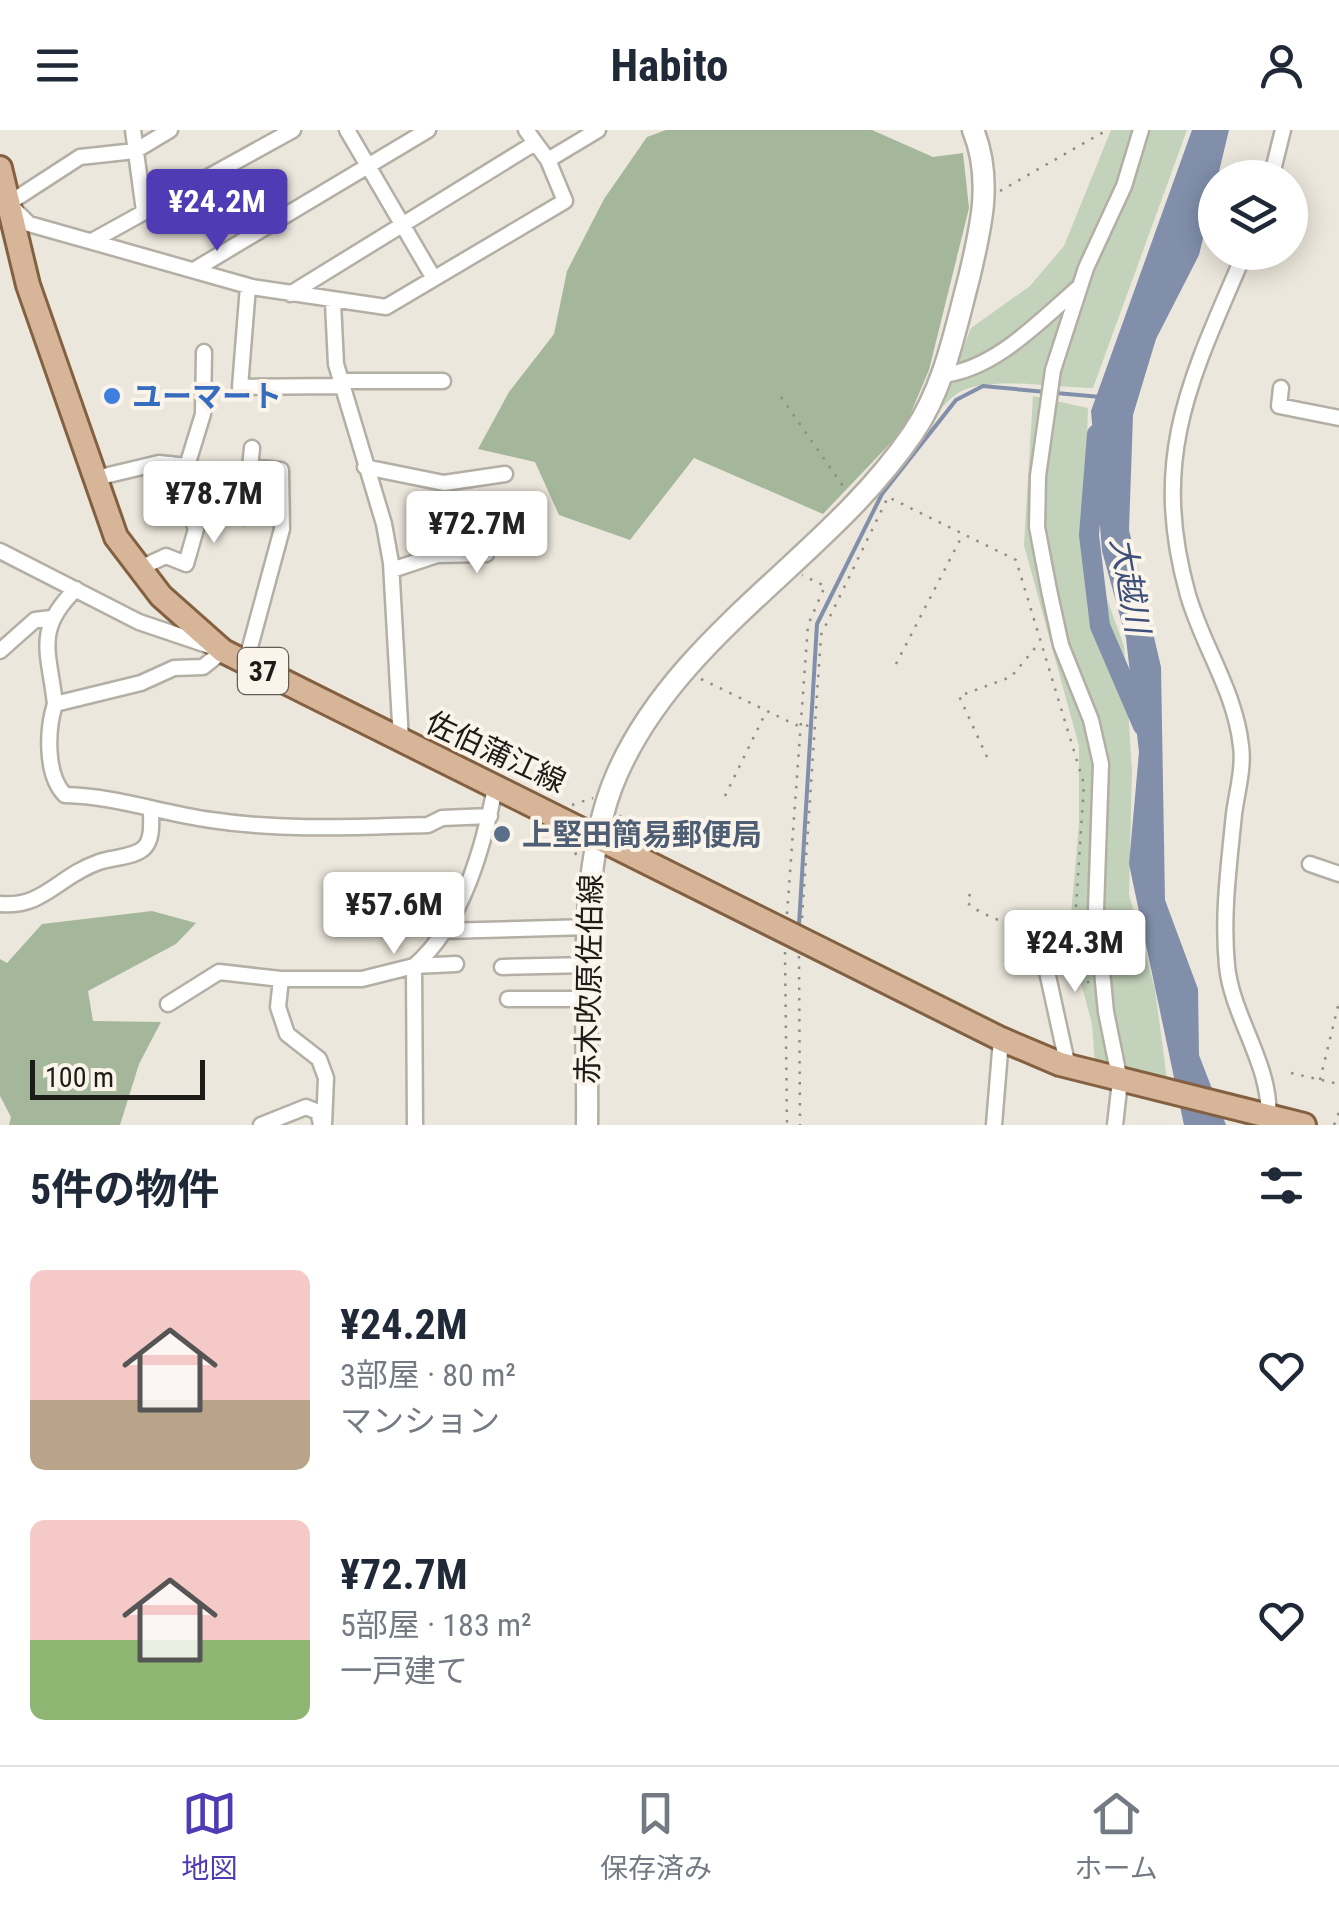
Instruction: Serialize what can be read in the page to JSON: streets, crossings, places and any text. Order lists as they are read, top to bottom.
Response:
{
  "streets": {
    "main road": ["37", "佐伯蒲江線"],
    "street": ["赤木吹原佐伯線"]
  },
  "crossings": [
    ["佐伯蒲江線", "赤木吹原佐伯線"]
  ],
  "water": ["大越川"],
  "places": ["ユーマート", "上堅田簡易郵便局"],
  "scale_bar": "100 m",
  "page": {
    "header": "Habito",
    "price": [
      "¥24.2M",
      "¥78.7M",
      "¥72.7M",
      "¥57.6M",
      "¥24.3M"
    ],
    "scale": "100 m",
    "heading": "5件の物件",
    "list": [
      {
        "name": "¥24.2M",
        "note": "3部屋 · 80 m² · マンション"
      },
      {
        "name": "¥72.7M",
        "note": "5部屋 · 183 m² · 一戸建て"
      }
    ],
    "tabs": ["地図", "保存済み", "ホーム"]
  }
}
